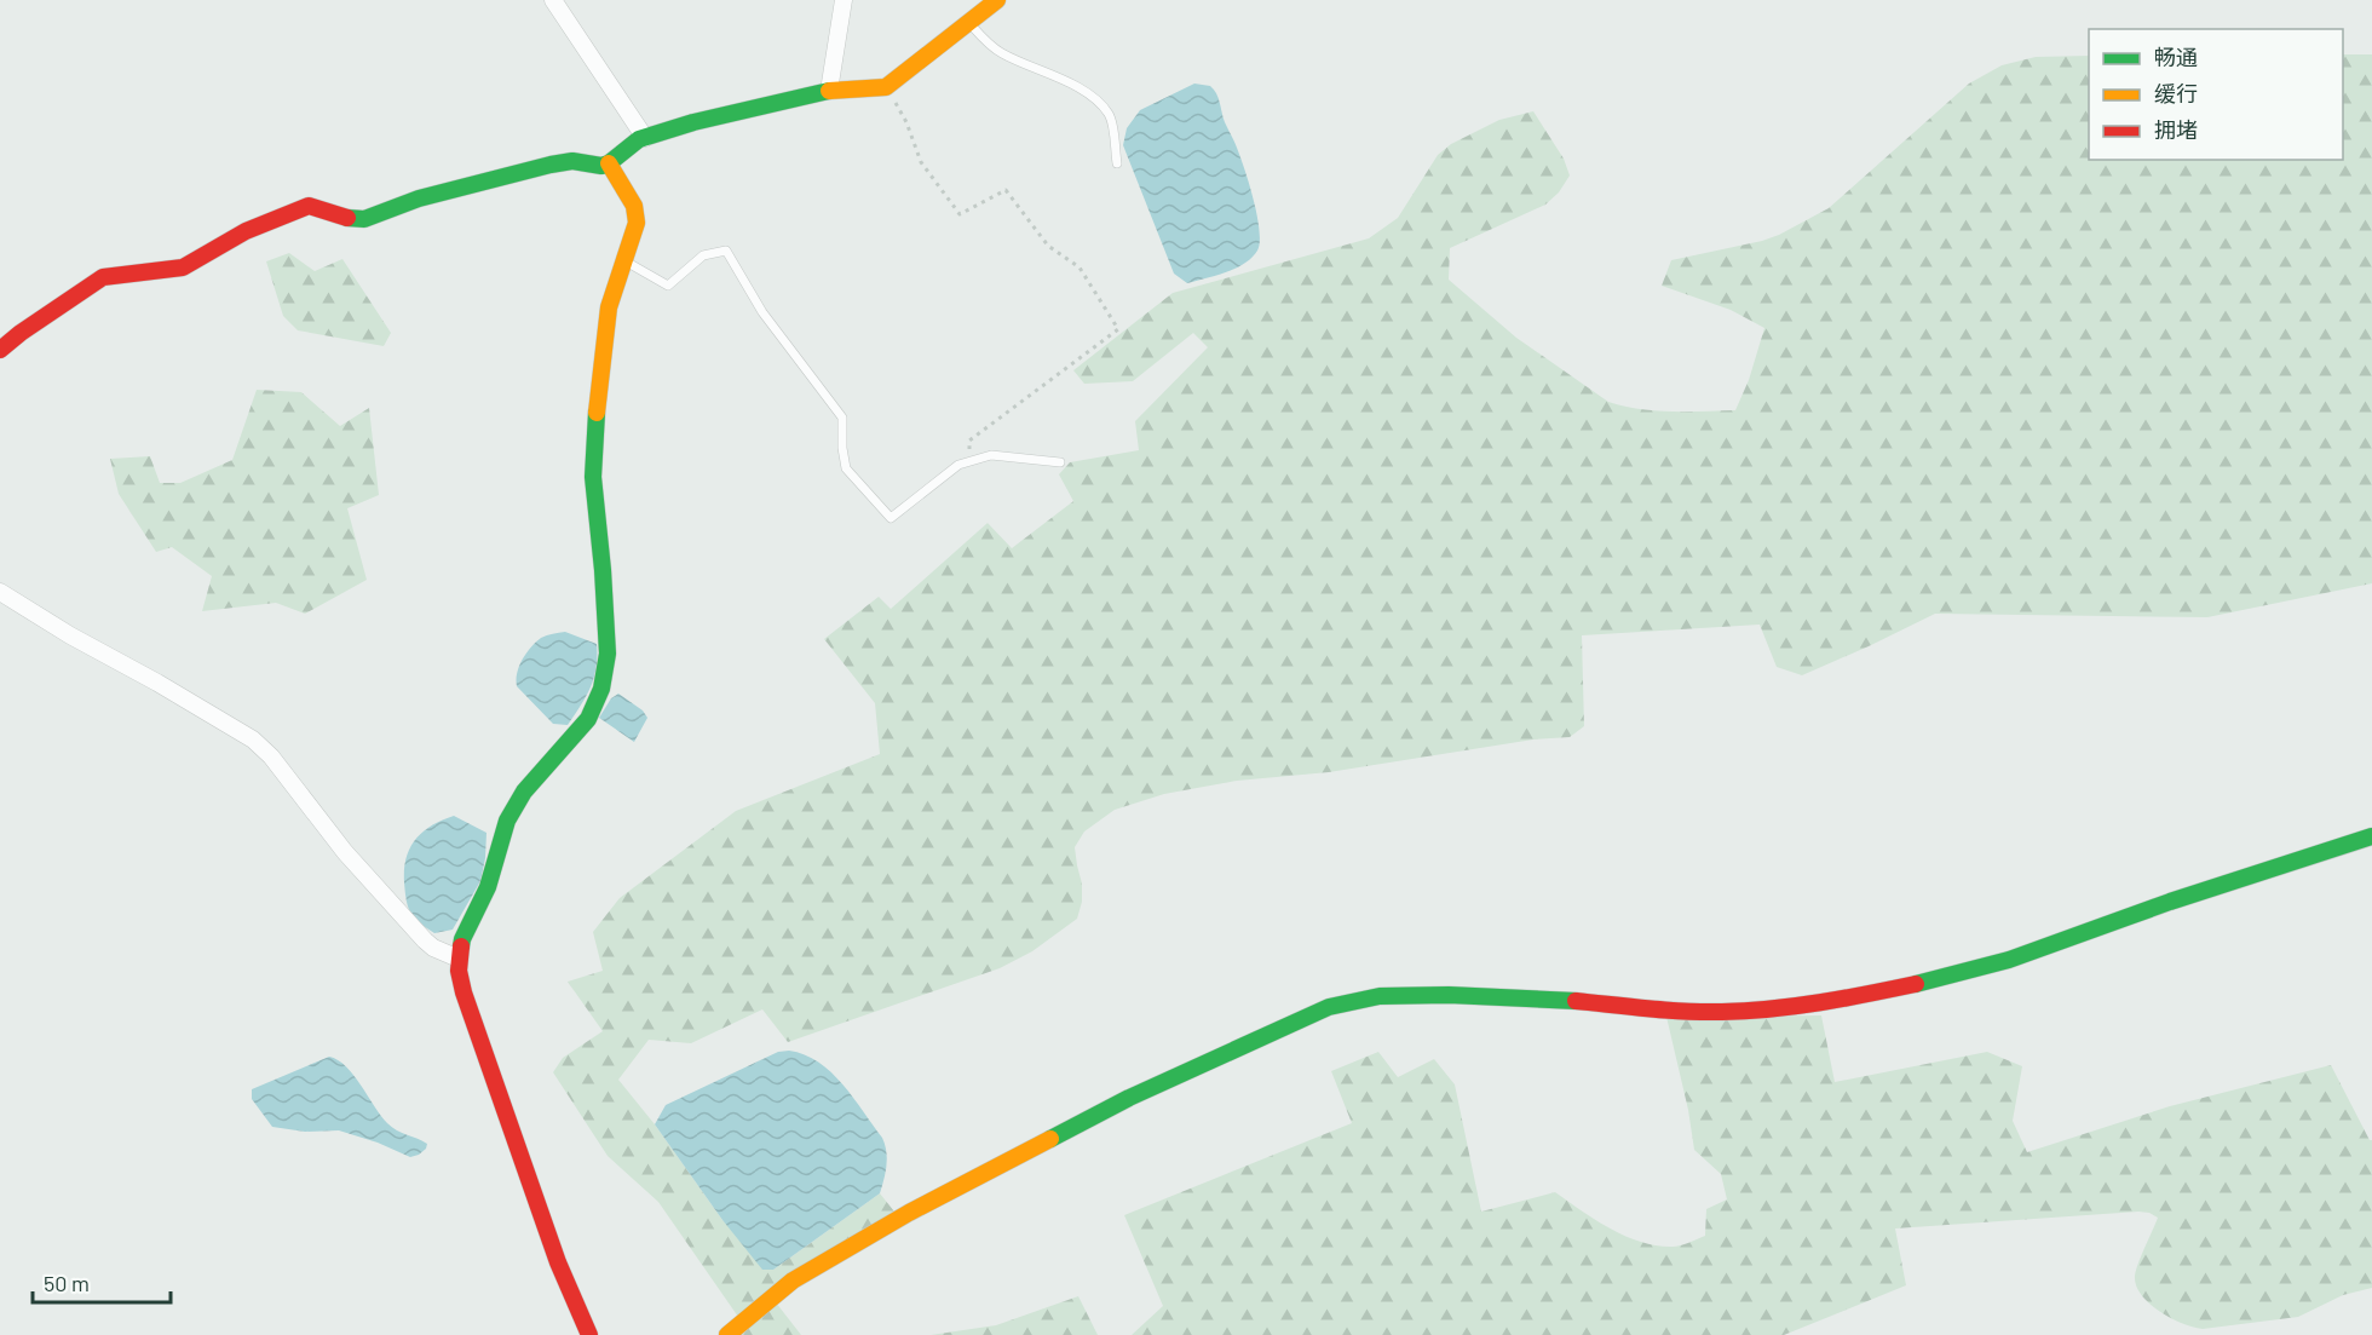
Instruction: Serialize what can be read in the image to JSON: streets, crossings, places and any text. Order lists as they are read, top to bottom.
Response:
{
  "legend": ["畅通", "缓行", "拥堵"],
  "scale_bar": "50 m"
}
